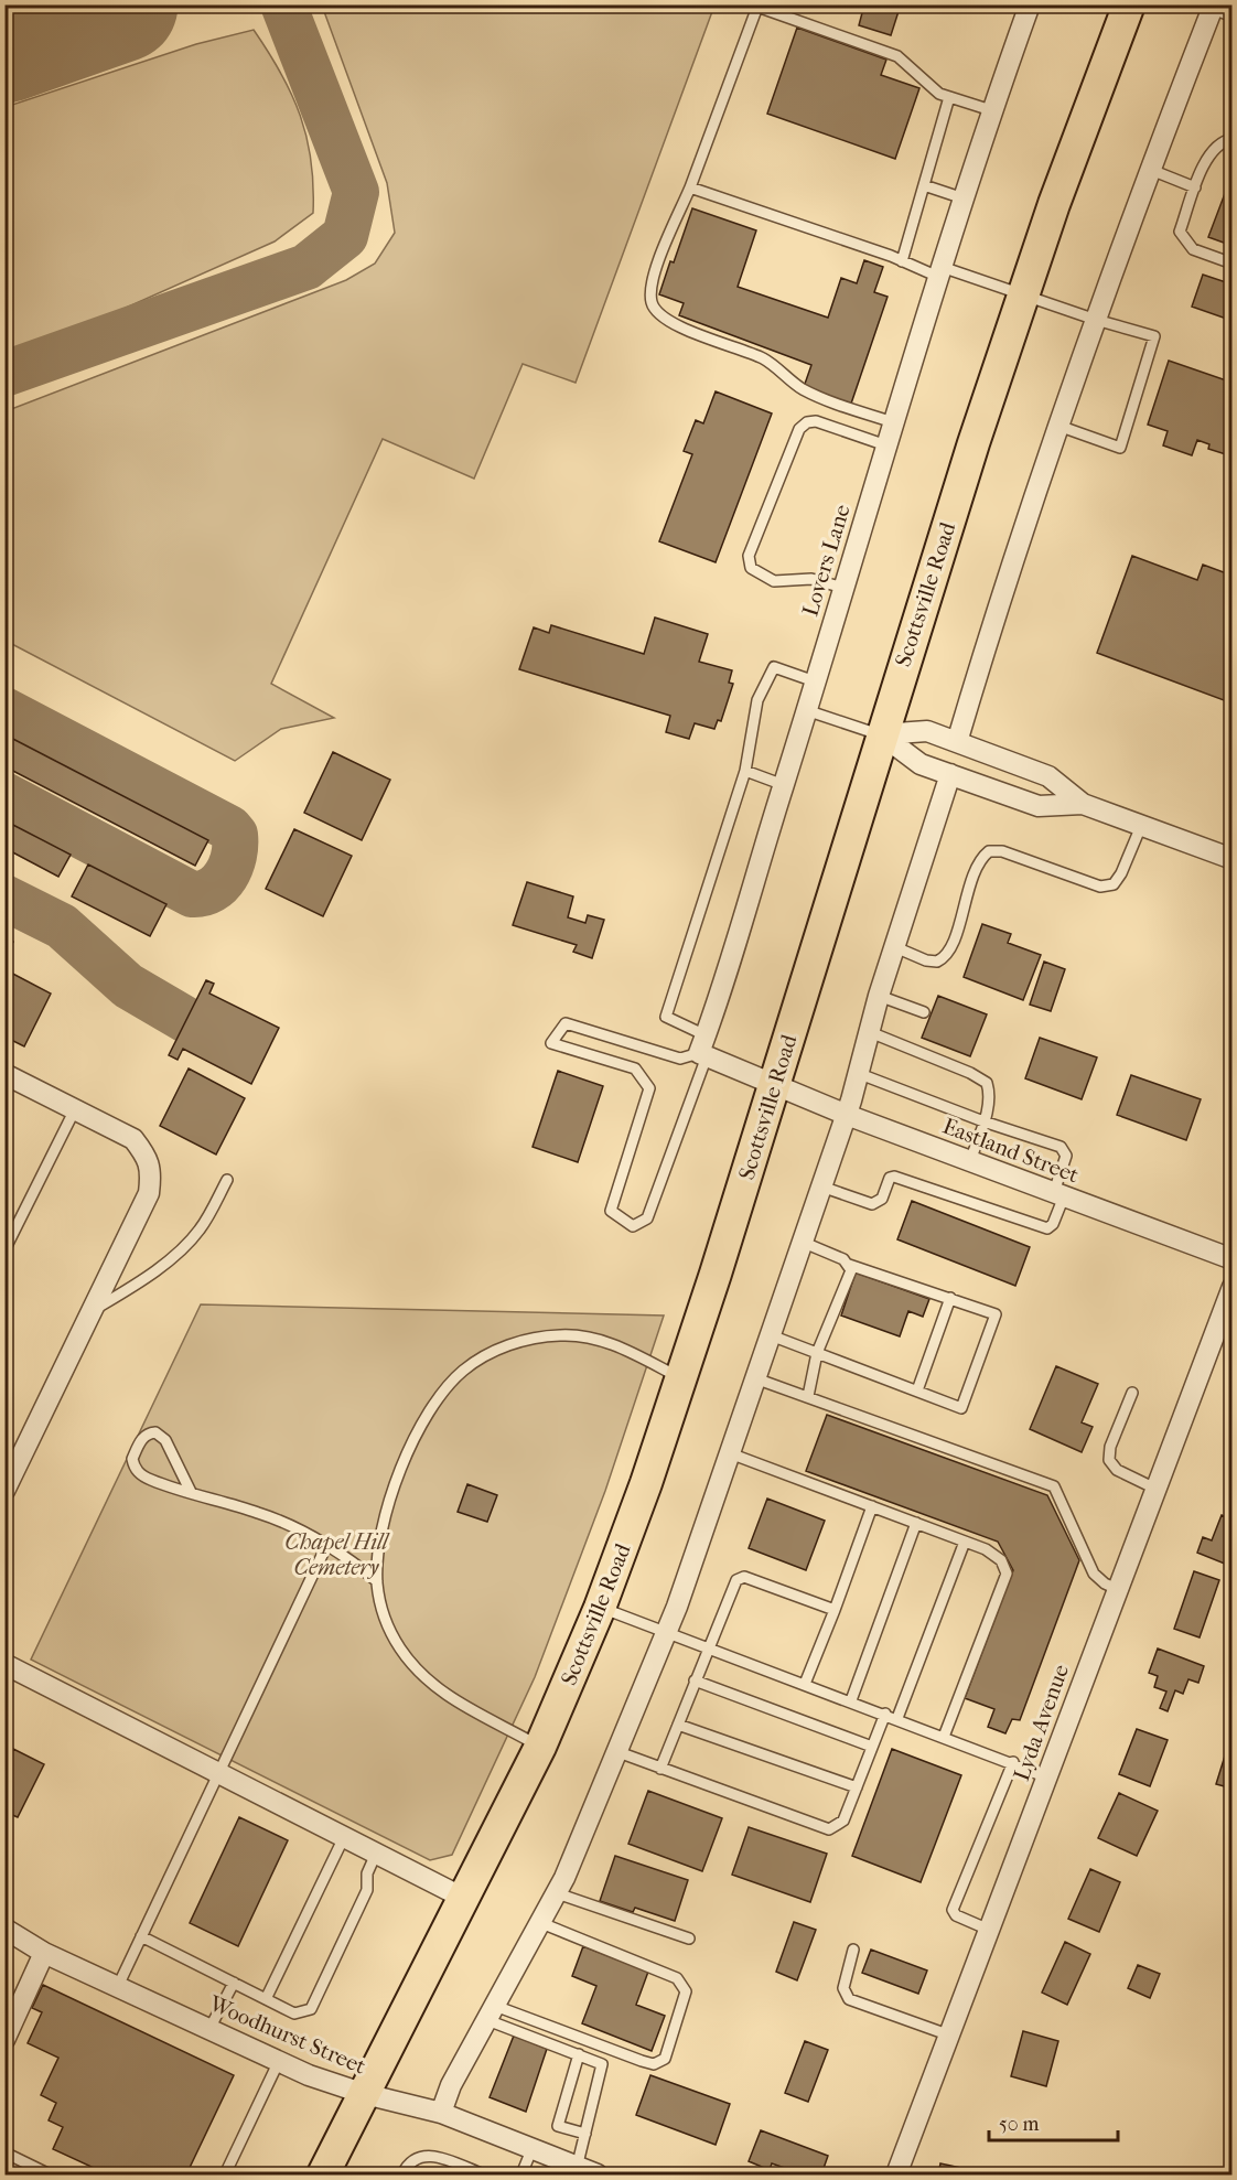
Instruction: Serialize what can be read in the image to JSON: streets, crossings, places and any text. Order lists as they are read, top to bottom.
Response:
{
  "streets": {
    "main road": ["Scottsville Road"],
    "street": [
      "Lovers Lane",
      "Eastland Street",
      "Lyda Avenue",
      "Woodhurst Street"
    ]
  },
  "crossings": [
    ["Scottsville Road", "Eastland Street"],
    ["Scottsville Road", "Woodhurst Street"]
  ],
  "parks": ["Chapel Hill Cemetery"],
  "scale_bar": "50 m"
}
